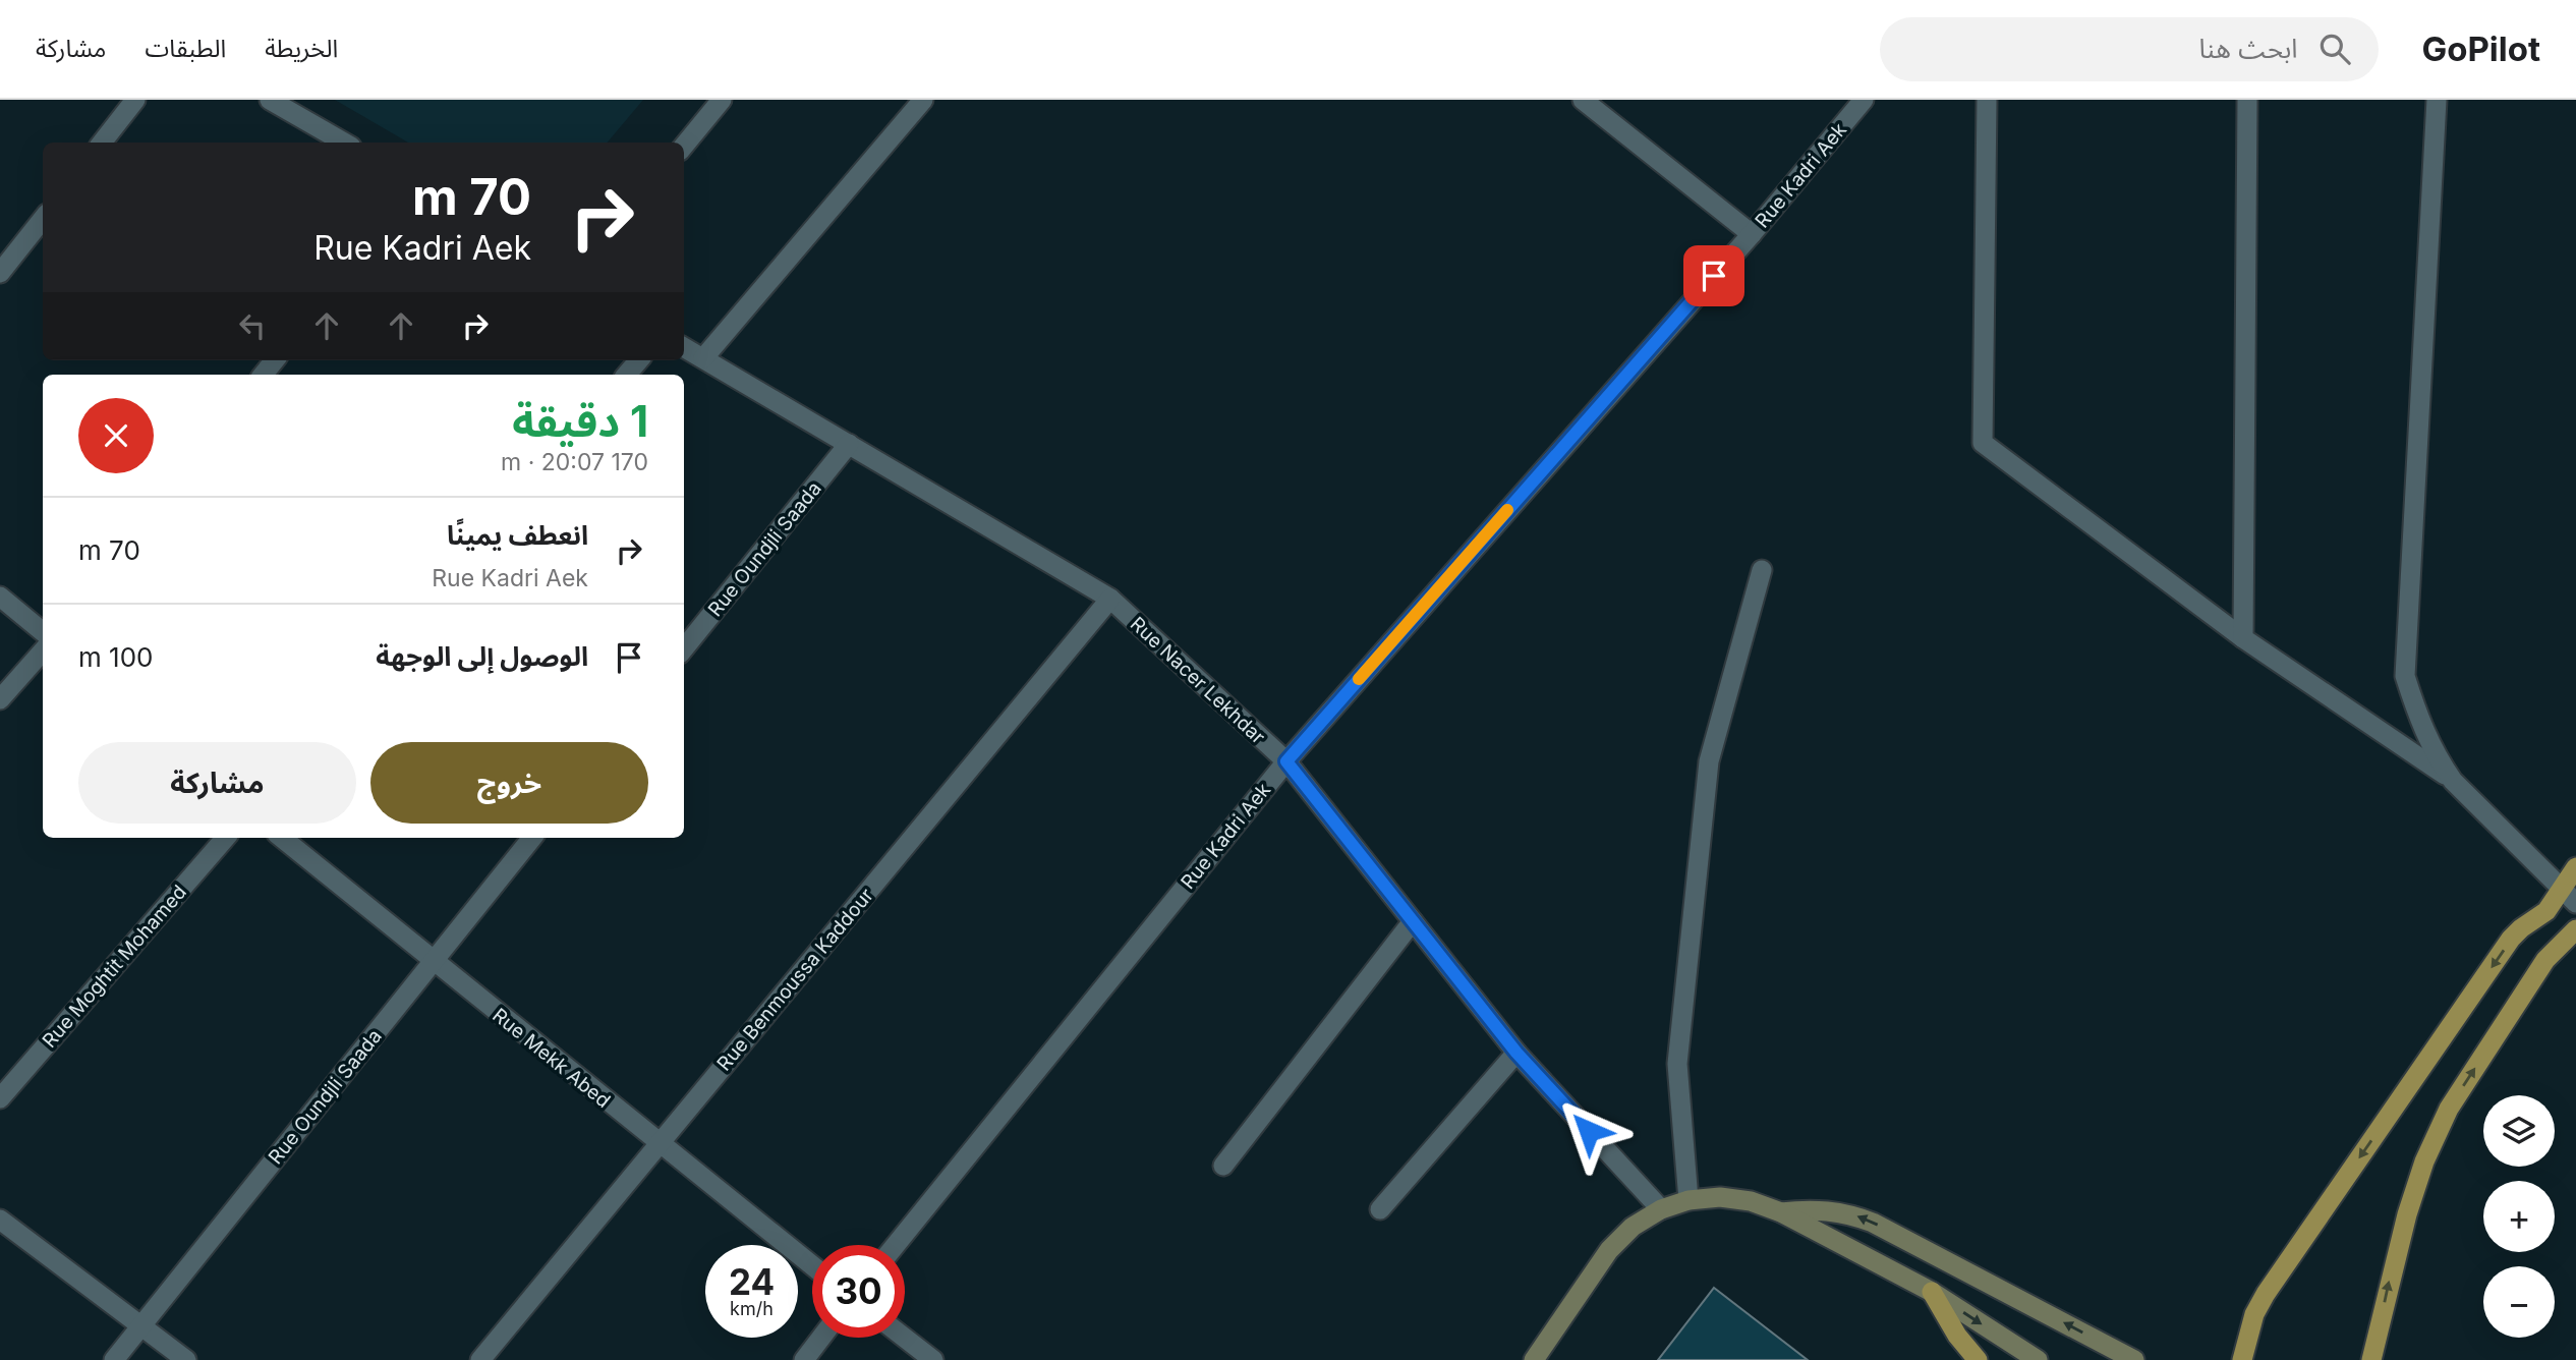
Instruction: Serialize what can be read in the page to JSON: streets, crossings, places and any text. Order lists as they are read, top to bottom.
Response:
{
  "streets": {
    "street": [
      "Rue Kadri Aek",
      "Rue Oundjli Saada",
      "Rue Nacer Lekhdar",
      "Rue Moghtit Mohamed",
      "Rue Benmoussa Kaddour",
      "Rue Mekk Abed"
    ]
  },
  "crossings": [
    ["Rue Kadri Aek", "Rue Nacer Lekhdar"],
    ["Rue Oundjli Saada", "Rue Nacer Lekhdar"],
    ["Rue Oundjli Saada", "Rue Mekk Abed"],
    ["Rue Nacer Lekhdar", "Rue Benmoussa Kaddour"],
    ["Rue Benmoussa Kaddour", "Rue Mekk Abed"]
  ],
  "page": {
    "header": "GoPilot",
    "search": "ابحث هنا",
    "nav": ["الخريطة", "الطبقات", "مشاركة"],
    "turn": ["70 m", "Rue Kadri Aek"],
    "heading": ["1 دقيقة", "170 m · 20:07"],
    "list": [
      {
        "name": "انعطف يمينًا",
        "note": "Rue Kadri Aek",
        "value": "70 m"
      },
      {
        "name": "الوصول إلى الوجهة",
        "value": "100 m"
      }
    ],
    "buttons": ["خروج", "مشاركة"],
    "map_buttons": ["+", "−"],
    "speed": "24 km/h",
    "limit": "30"
  }
}
